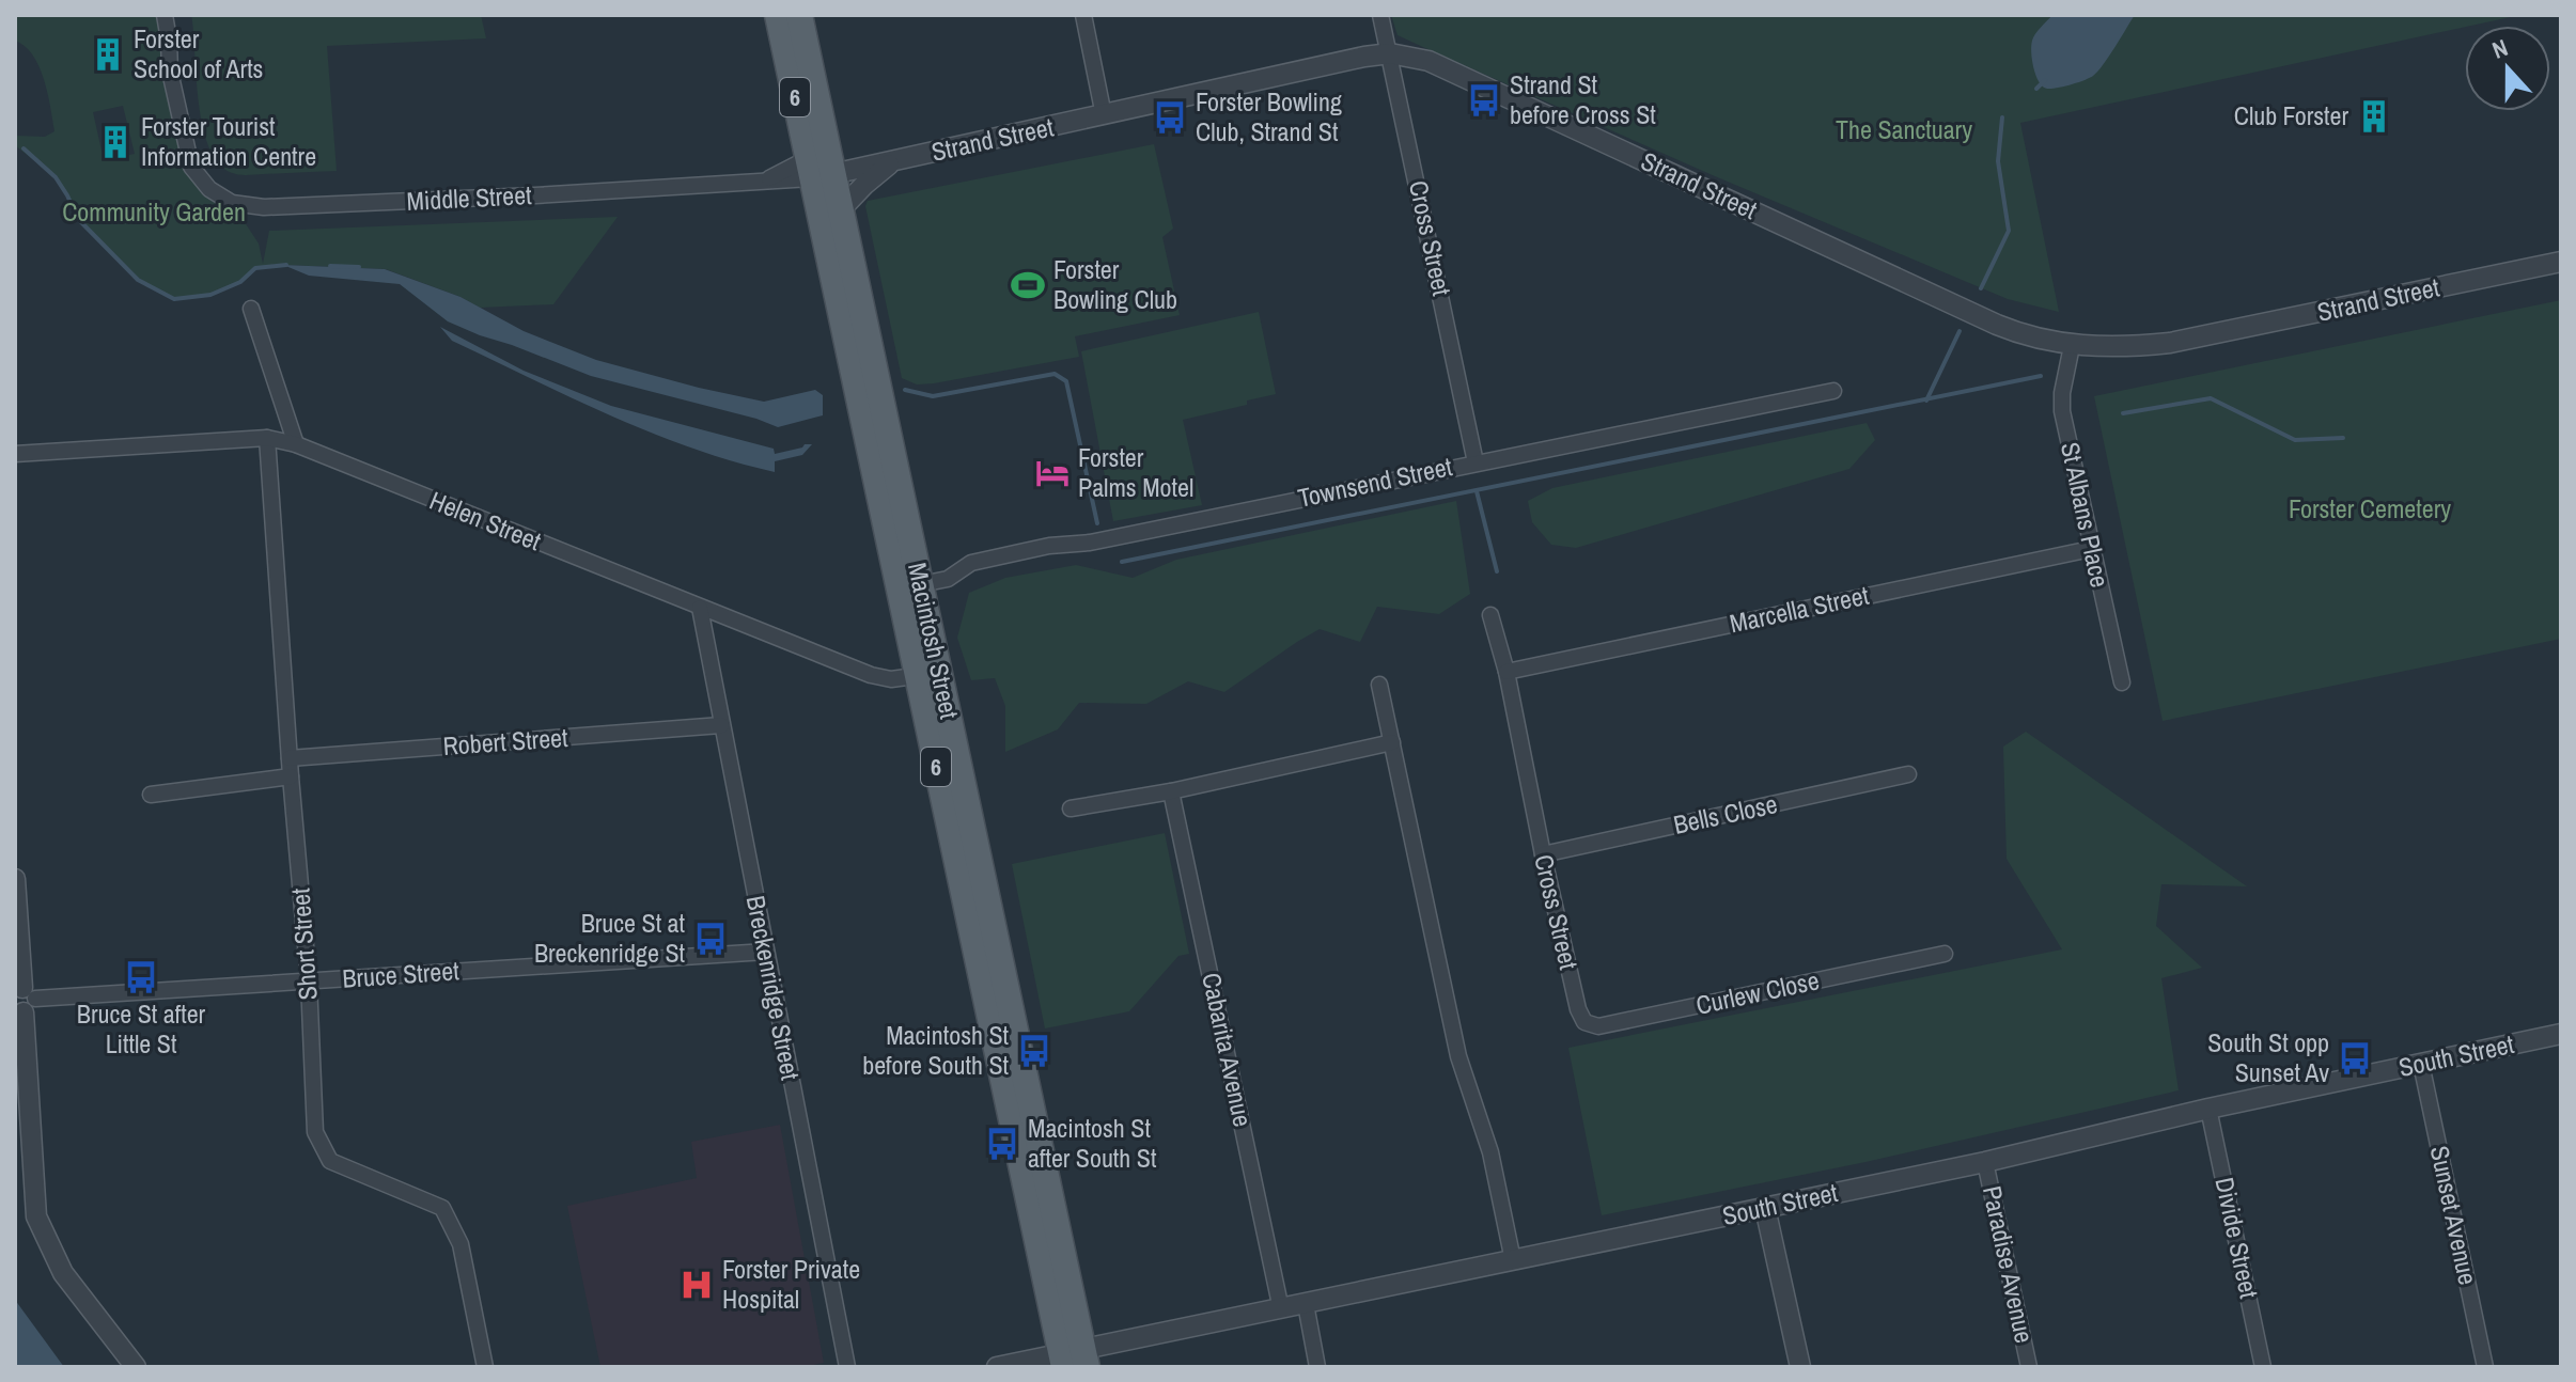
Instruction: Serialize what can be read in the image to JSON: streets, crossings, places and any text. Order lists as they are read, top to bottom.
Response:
{
  "streets": {
    "main road": ["6", "Macintosh Street"],
    "street": [
      "Strand Street",
      "Middle Street",
      "Cross Street",
      "Townsend Street",
      "St Albans Place",
      "Helen Street",
      "Marcella Street",
      "Robert Street",
      "Bells Close",
      "Short Street",
      "Bruce Street",
      "Breckenridge Street",
      "Curlew Close",
      "Cabarita Avenue",
      "South Street",
      "Sunset Avenue",
      "Divide Street",
      "Paradise Avenue"
    ]
  },
  "crossings": [
    ["Strand Street", "Middle Street"],
    ["Strand Street", "Cross Street"],
    ["Strand Street", "St Albans Place"],
    ["Strand Street", "Macintosh Street"],
    ["Middle Street", "Macintosh Street"],
    ["Cross Street", "Townsend Street"],
    ["Cross Street", "Marcella Street"],
    ["Cross Street", "Bells Close"],
    ["Cross Street", "Curlew Close"],
    ["Townsend Street", "Macintosh Street"],
    ["St Albans Place", "Marcella Street"],
    ["Helen Street", "Macintosh Street"],
    ["Helen Street", "Short Street"],
    ["Helen Street", "Breckenridge Street"],
    ["Macintosh Street", "South Street"],
    ["Robert Street", "Short Street"],
    ["Robert Street", "Breckenridge Street"],
    ["Short Street", "Bruce Street"],
    ["Bruce Street", "Breckenridge Street"],
    ["Cabarita Avenue", "South Street"],
    ["South Street", "Sunset Avenue"],
    ["South Street", "Divide Street"],
    ["South Street", "Paradise Avenue"]
  ],
  "parks": ["The Sanctuary", "Community Garden", "Forster Cemetery"],
  "places": {
    "building": ["Forster School of Arts", "Club Forster", "Forster Tourist Information Centre"],
    "bus stop": [
      "Strand St before Cross St",
      "Forster Bowling Club, Strand St",
      "Bruce St at Breckenridge St",
      "Bruce St after Little St",
      "Macintosh St before South St",
      "South St opp Sunset Av",
      "Macintosh St after South St"
    ],
    "sports": ["Forster Bowling Club"],
    "hotel": ["Forster Palms Motel"],
    "hospital": ["Forster Private Hospital"]
  },
  "north": "top"
}
